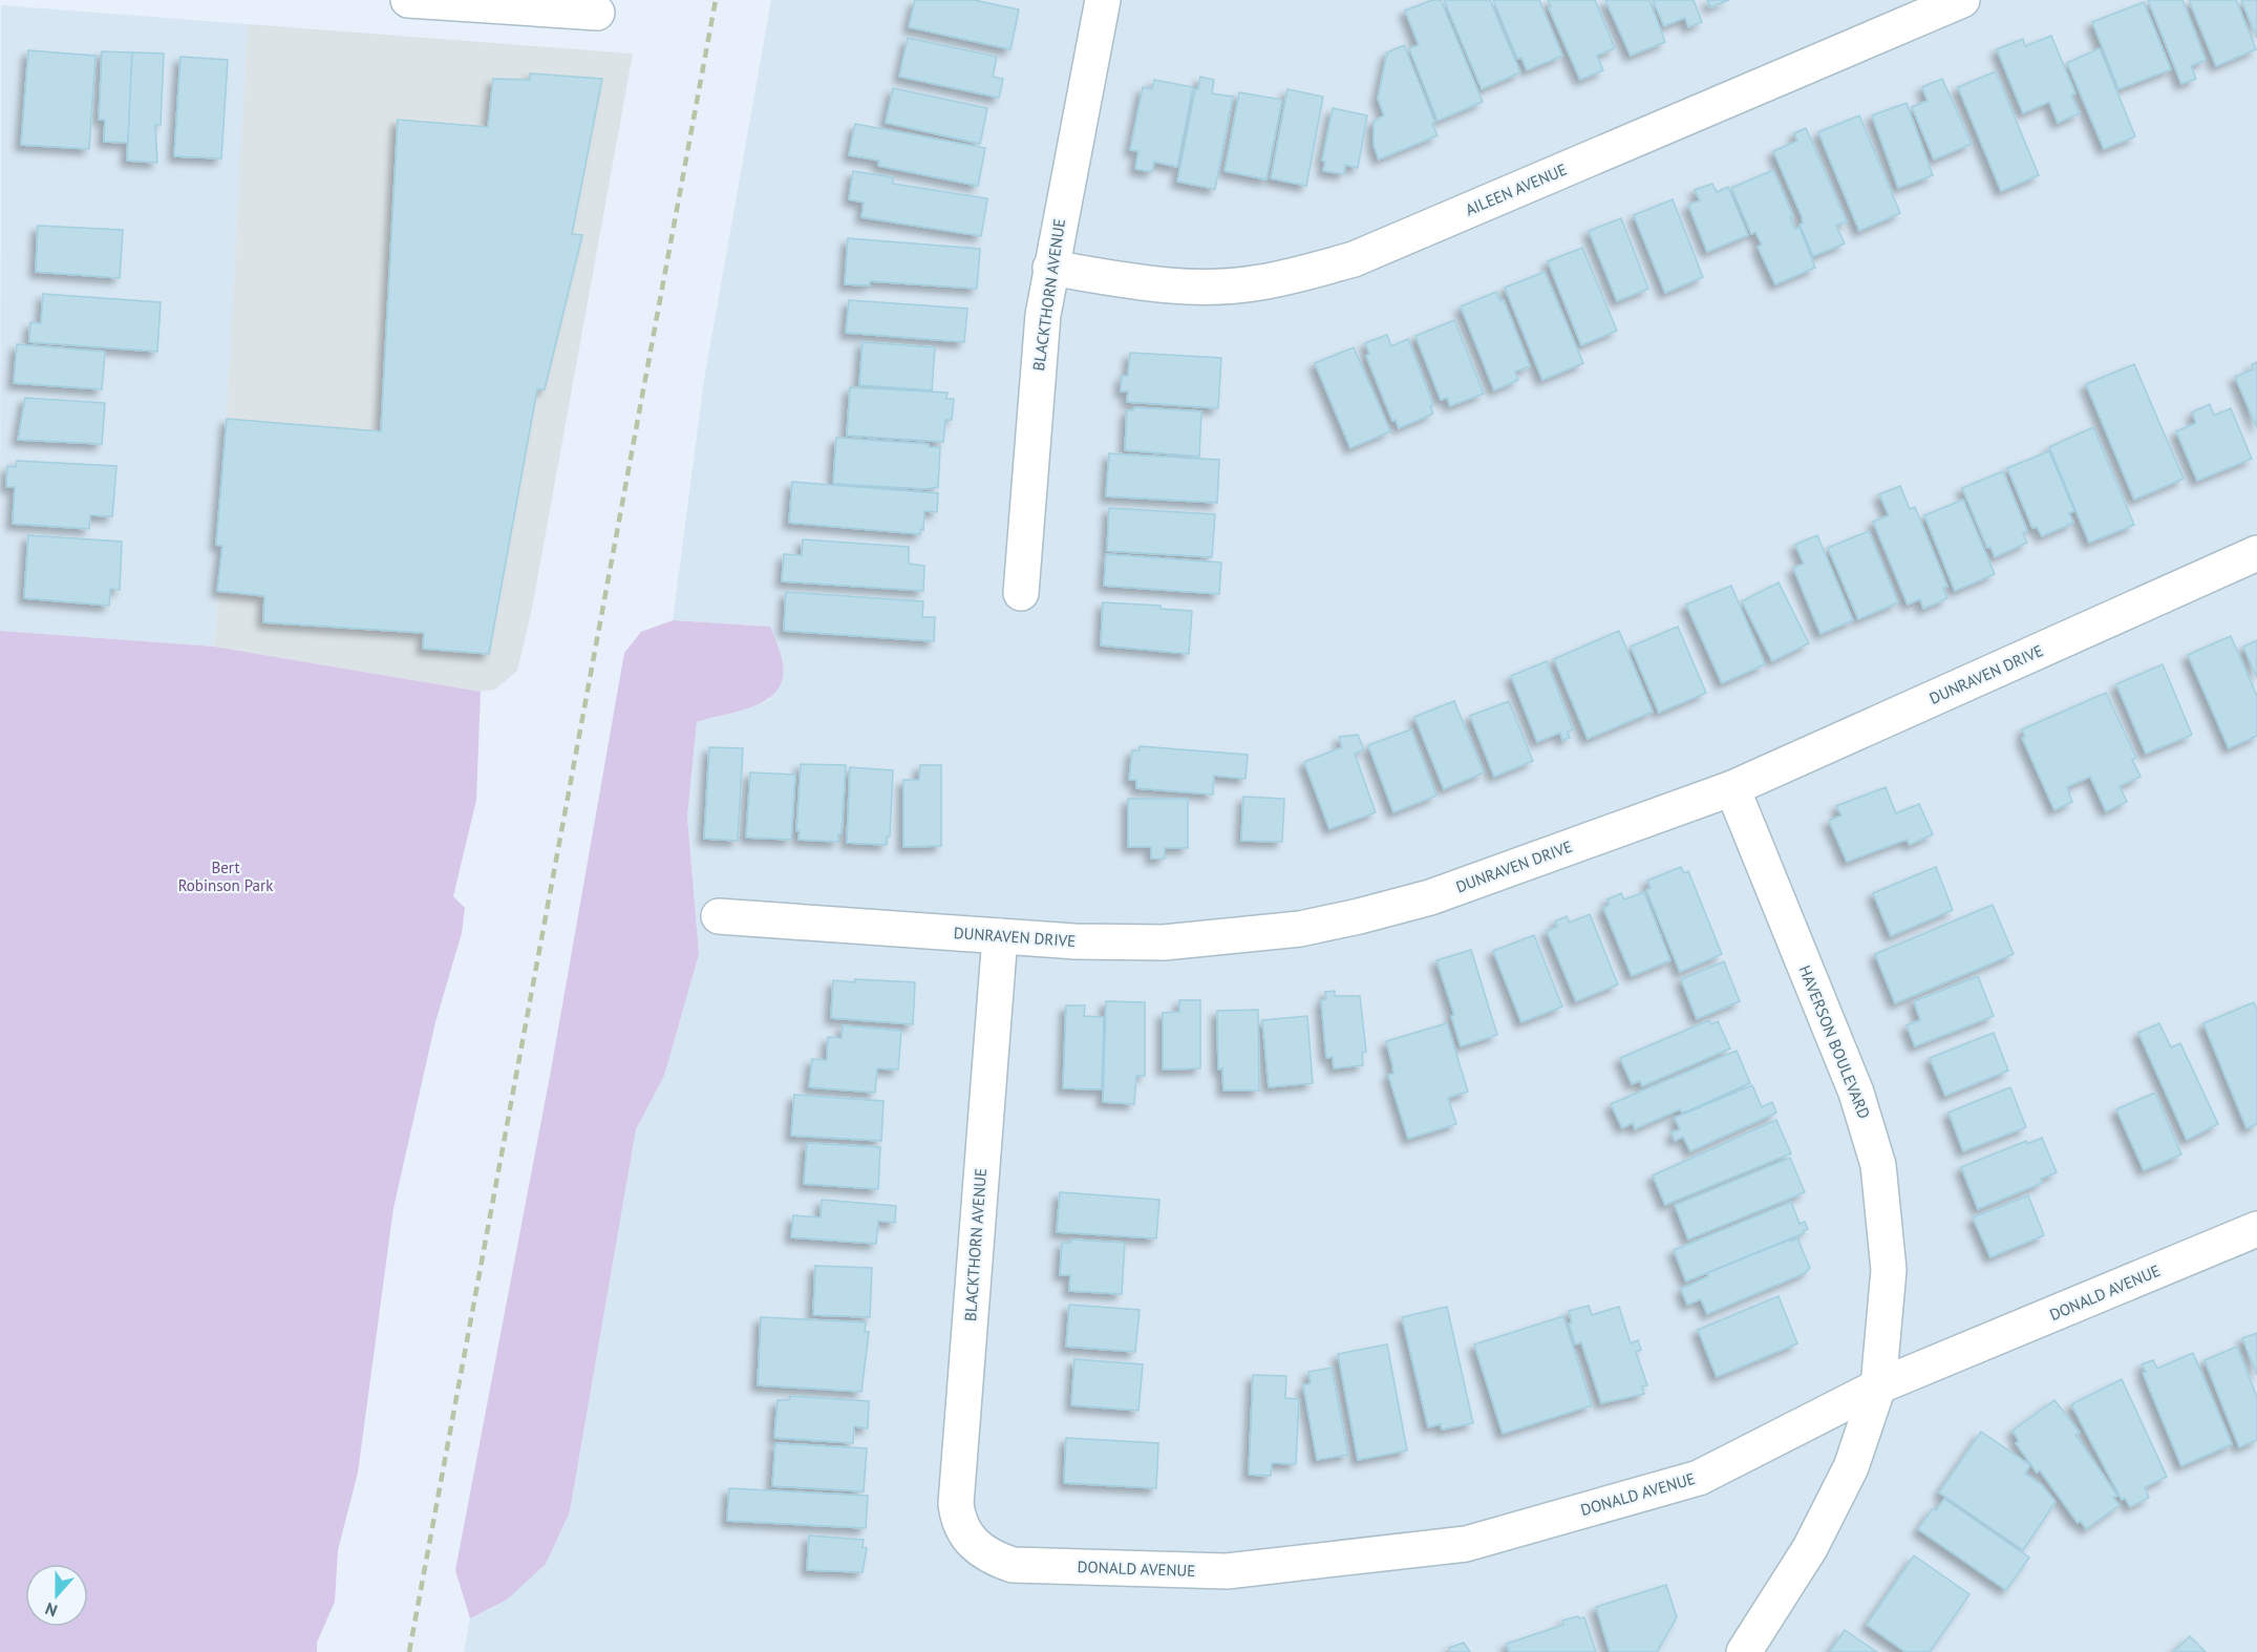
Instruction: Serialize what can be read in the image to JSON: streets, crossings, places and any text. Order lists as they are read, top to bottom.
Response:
{
  "streets": {
    "street": [
      "AILEEN AVENUE",
      "BLACKTHORN AVENUE",
      "DUNRAVEN DRIVE",
      "HAVERSON BOULEVARD",
      "DONALD AVENUE"
    ]
  },
  "crossings": [
    ["AILEEN AVENUE", "BLACKTHORN AVENUE"],
    ["BLACKTHORN AVENUE", "DUNRAVEN DRIVE"],
    ["BLACKTHORN AVENUE", "DONALD AVENUE"],
    ["DUNRAVEN DRIVE", "HAVERSON BOULEVARD"],
    ["HAVERSON BOULEVARD", "DONALD AVENUE"]
  ],
  "parks": ["Bert Robinson Park"],
  "north": "bottom"
}
